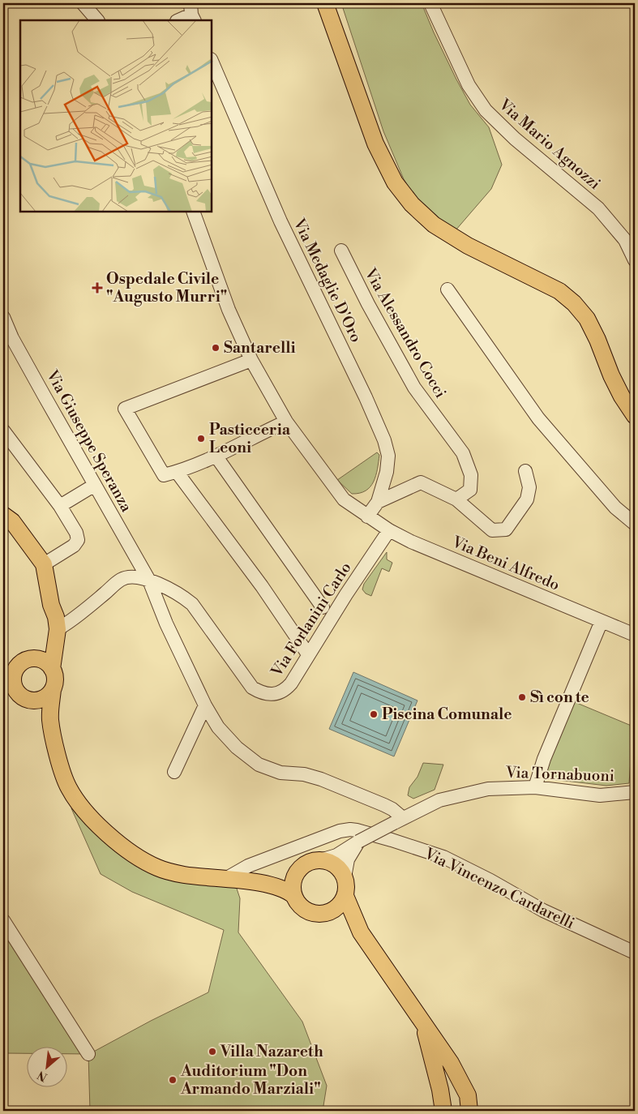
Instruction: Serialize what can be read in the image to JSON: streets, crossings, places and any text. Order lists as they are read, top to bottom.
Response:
{
  "streets": {
    "street": [
      "Via Mario Agnozzi",
      "Via Medaglie D'Oro",
      "Via Alessandro Cocci",
      "Via Giuseppe Speranza",
      "Via Beni Alfredo",
      "Via Forlanini Carlo",
      "Via Tornabuoni",
      "Via Vincenzo Cardarelli"
    ]
  },
  "crossings": [
    ["Via Medaglie D'Oro", "Via Beni Alfredo"],
    ["Via Giuseppe Speranza", "Via Forlanini Carlo"],
    ["Via Giuseppe Speranza", "Via Tornabuoni"],
    ["Via Beni Alfredo", "Via Forlanini Carlo"]
  ],
  "places": {
    "health": ["Ospedale Civile \"Augusto Murri\""],
    "other": [
      "Santarelli",
      "Pasticceria Leoni",
      "Sì con te",
      "Piscina Comunale",
      "Villa Nazareth",
      "Auditorium \"Don Armando Marziali\""
    ]
  },
  "north": "bottom left"
}
